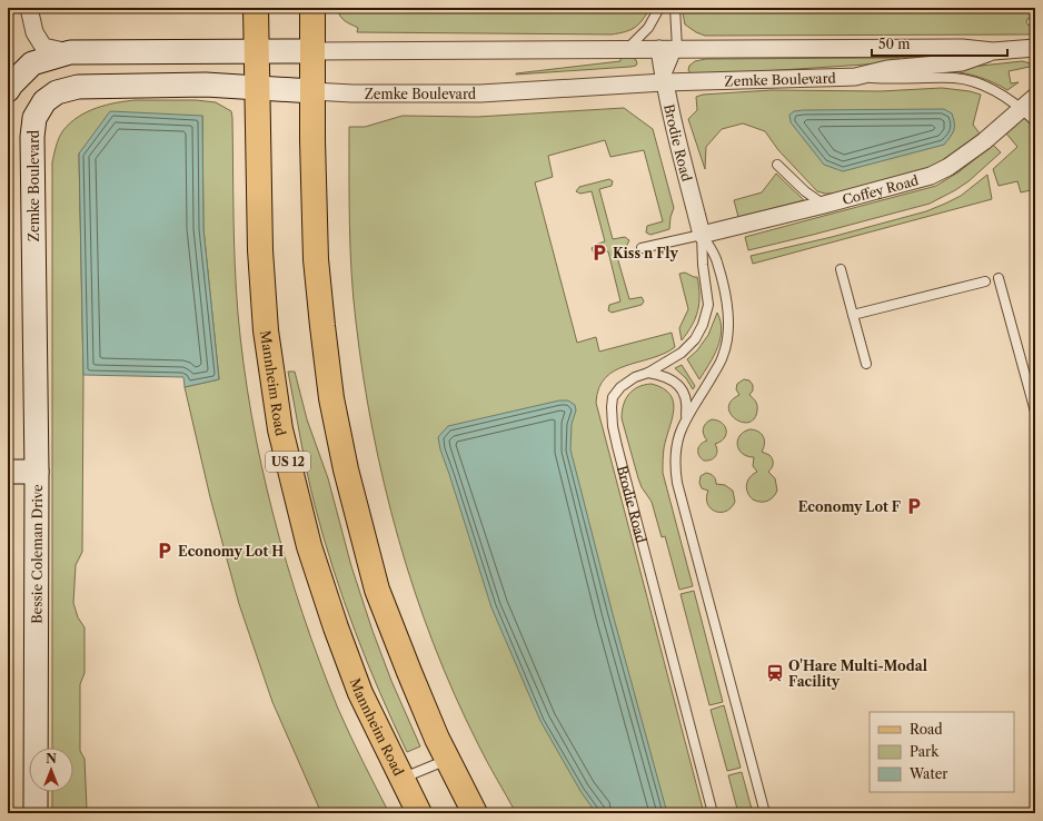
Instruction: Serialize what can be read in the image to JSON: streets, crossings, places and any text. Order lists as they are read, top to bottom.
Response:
{
  "streets": {
    "main road": ["Mannheim Road", "US 12"],
    "street": [
      "Zemke Boulevard",
      "Brodie Road",
      "Coffey Road",
      "Bessie Coleman Drive"
    ]
  },
  "crossings": [
    ["Zemke Boulevard", "Brodie Road"],
    ["Zemke Boulevard", "Mannheim Road"],
    ["Zemke Boulevard", "Bessie Coleman Drive"],
    ["Brodie Road", "Coffey Road"]
  ],
  "places": {
    "parking": ["Kiss n Fly", "Economy Lot F", "Economy Lot H"],
    "station": ["O'Hare Multi-Modal Facility"]
  },
  "legend": ["Road", "Park", "Water"],
  "scale_bar": "50 m",
  "north": "top"
}
